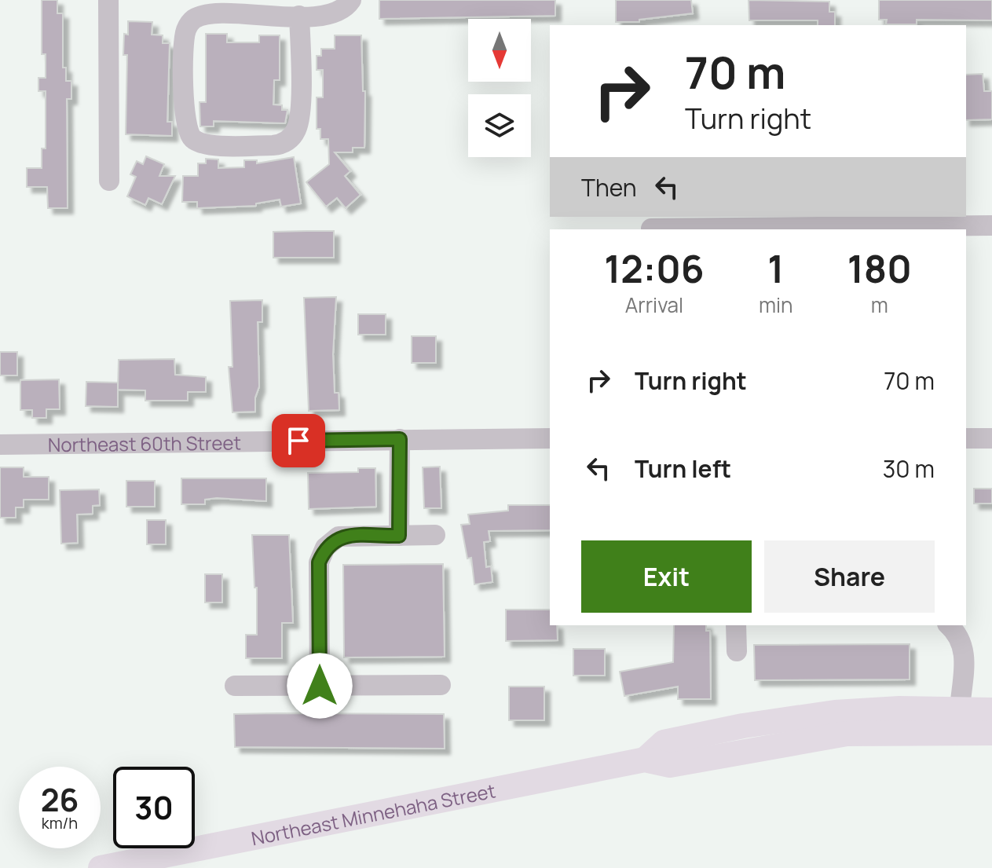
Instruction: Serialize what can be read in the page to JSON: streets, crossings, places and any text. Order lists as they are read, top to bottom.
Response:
{
  "streets": {
    "main road": ["Northeast Minnehaha Street"],
    "street": ["Northeast 60th Street"]
  },
  "north": "bottom",
  "page": {
    "turn": ["70 m", "Turn right"],
    "then": "Then",
    "eta": [
      "12:06",
      "Arrival",
      "1",
      "min",
      "180",
      "m"
    ],
    "list": [
      {
        "name": "Turn right",
        "value": "70 m"
      },
      {
        "name": "Turn left",
        "value": "30 m"
      }
    ],
    "buttons": ["Exit", "Share"],
    "speed": "26 km/h",
    "limit": "30"
  }
}
